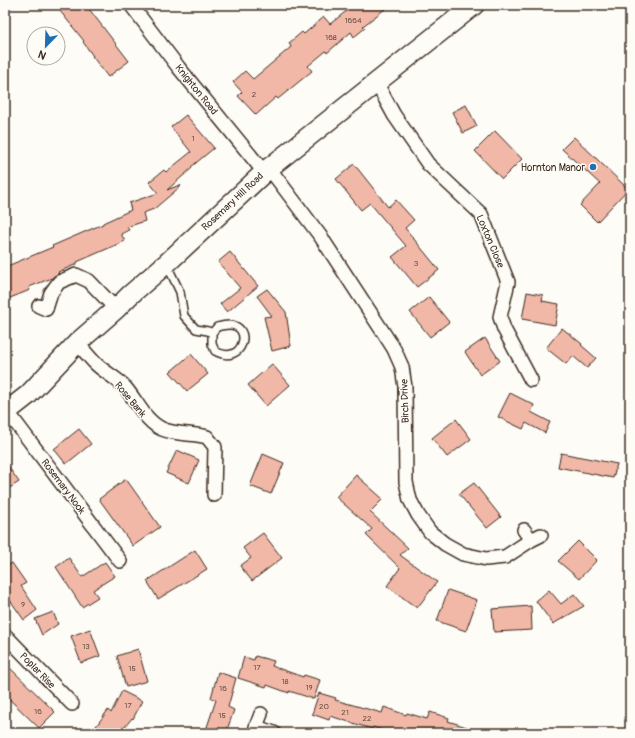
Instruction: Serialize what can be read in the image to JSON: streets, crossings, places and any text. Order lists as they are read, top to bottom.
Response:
{
  "streets": {
    "main road": ["Rosemary Hill Road"],
    "street": [
      "Knighton Road",
      "Loxton Close",
      "Rose Bank",
      "Birch Drive",
      "Rosemary Nook",
      "Poplar Rise"
    ]
  },
  "crossings": [
    ["Knighton Road", "Rosemary Hill Road"],
    ["Knighton Road", "Birch Drive"],
    ["Rosemary Hill Road", "Loxton Close"],
    ["Rosemary Hill Road", "Rose Bank"],
    ["Rosemary Hill Road", "Birch Drive"],
    ["Rosemary Hill Road", "Rosemary Nook"]
  ],
  "places": ["Hornton Manor"],
  "house_numbers": [
    "1664",
    "168",
    "2",
    "1",
    "3",
    "9",
    "13",
    "17",
    "15",
    "18",
    "19",
    "16",
    "17",
    "20",
    "16",
    "21",
    "15",
    "22"
  ],
  "north": "bottom left"
}
